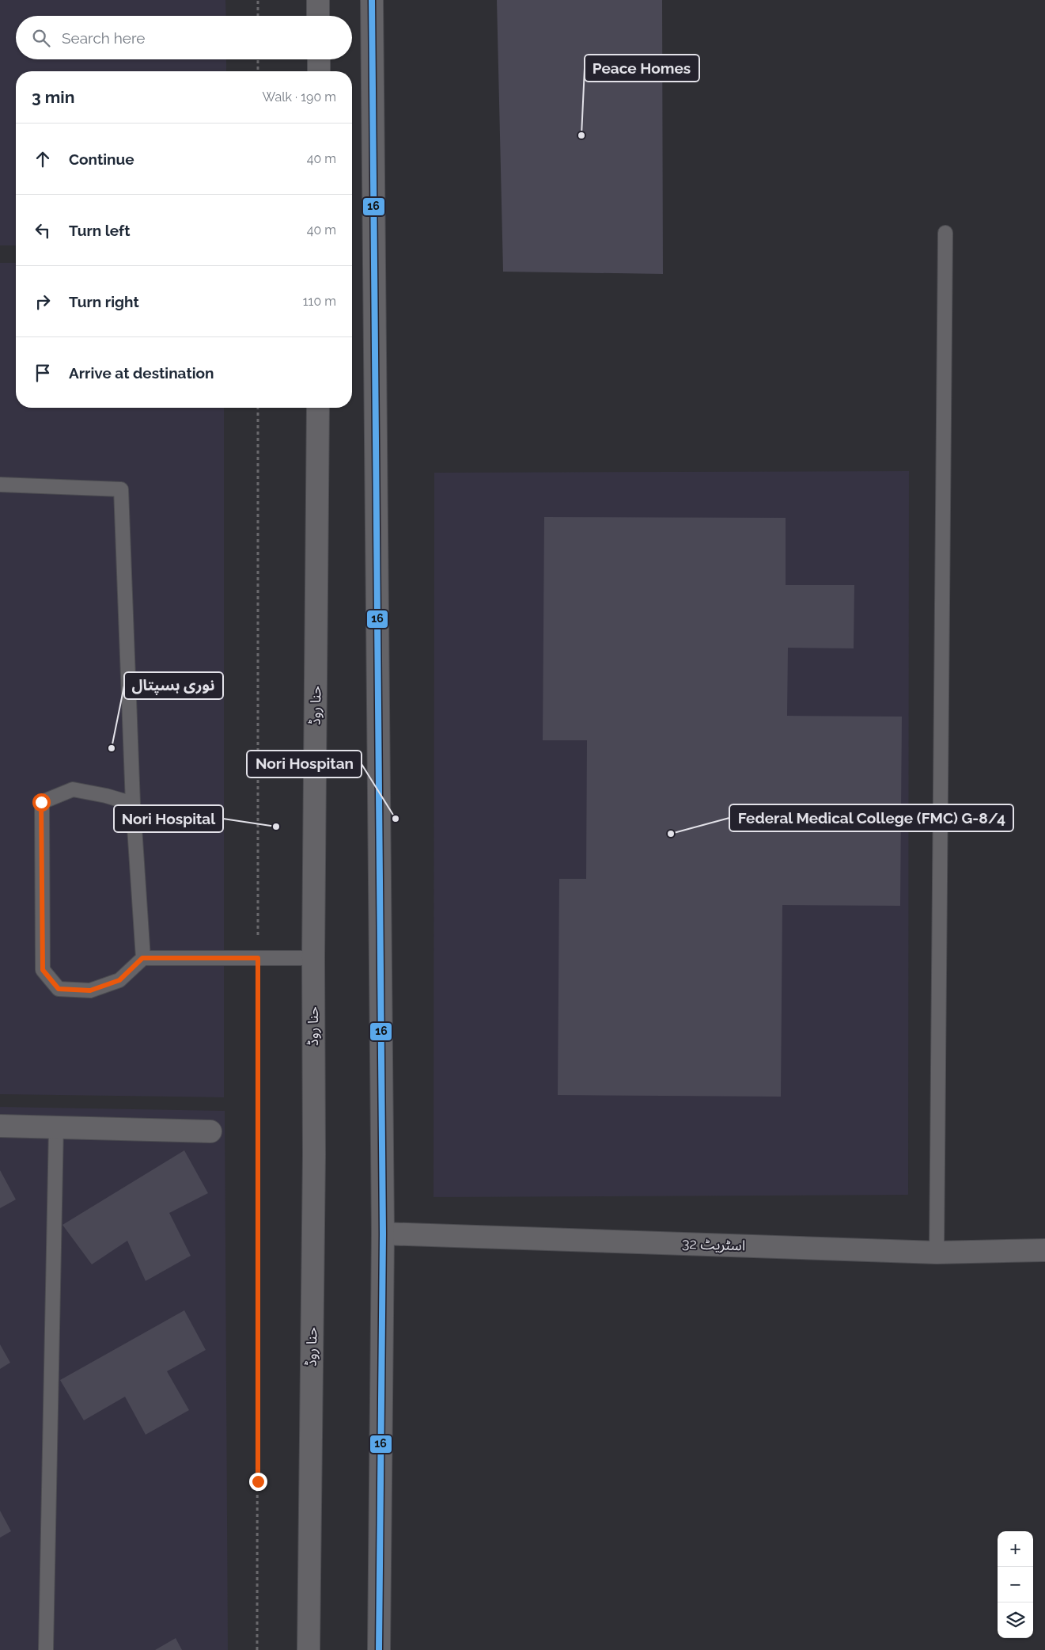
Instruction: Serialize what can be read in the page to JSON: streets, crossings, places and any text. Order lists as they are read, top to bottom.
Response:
{
  "streets": {
    "street": ["حنا روڈ", "اسٹریٹ 32"]
  },
  "places": [
    "Peace Homes",
    "نوری ہسپتال",
    "Nori Hospitan",
    "Nori Hospital",
    "Federal Medical College (FMC) G-8/4"
  ],
  "lines": ["transit line 16"],
  "page": {
    "search": "Search here",
    "heading": ["3 min", "Walk · 190 m"],
    "list": [
      ["Continue", "40 m"],
      ["Turn left", "40 m"],
      ["Turn right", "110 m"],
      "Arrive at destination"
    ],
    "map_buttons": ["+", "−"]
  }
}
